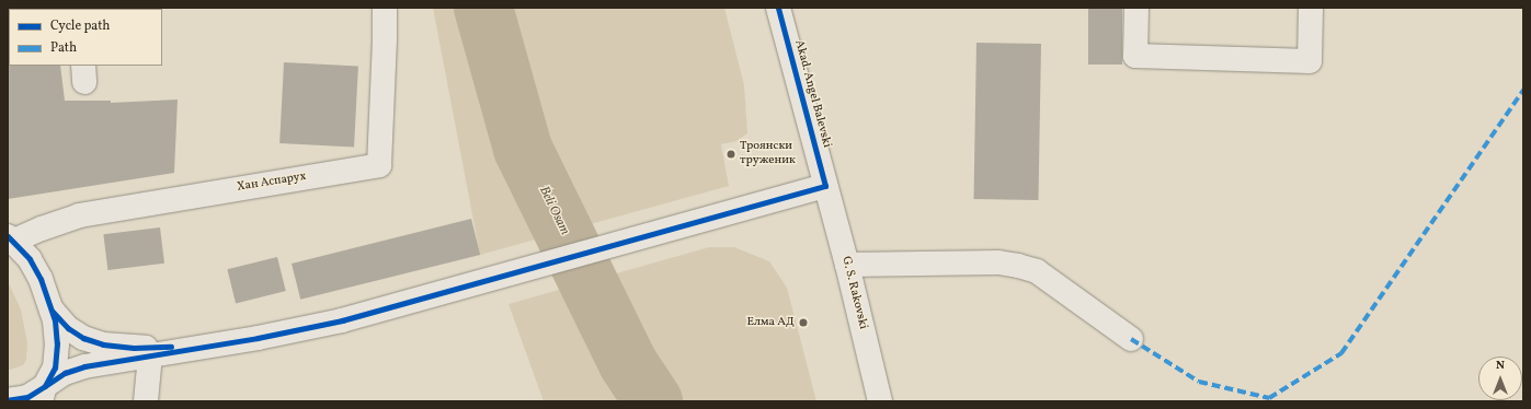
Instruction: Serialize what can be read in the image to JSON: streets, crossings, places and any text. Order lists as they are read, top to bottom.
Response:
{
  "streets": {
    "street": ["Akad. Angel Balevski", "Хан Аспарух", "G. S. Rakovski"]
  },
  "crossings": [
    ["Akad. Angel Balevski", "G. S. Rakovski"]
  ],
  "water": ["Beli Osam"],
  "places": ["Троянски труженик", "Елма АД"],
  "legend": ["Cycle path", "Path"],
  "north": "top"
}
